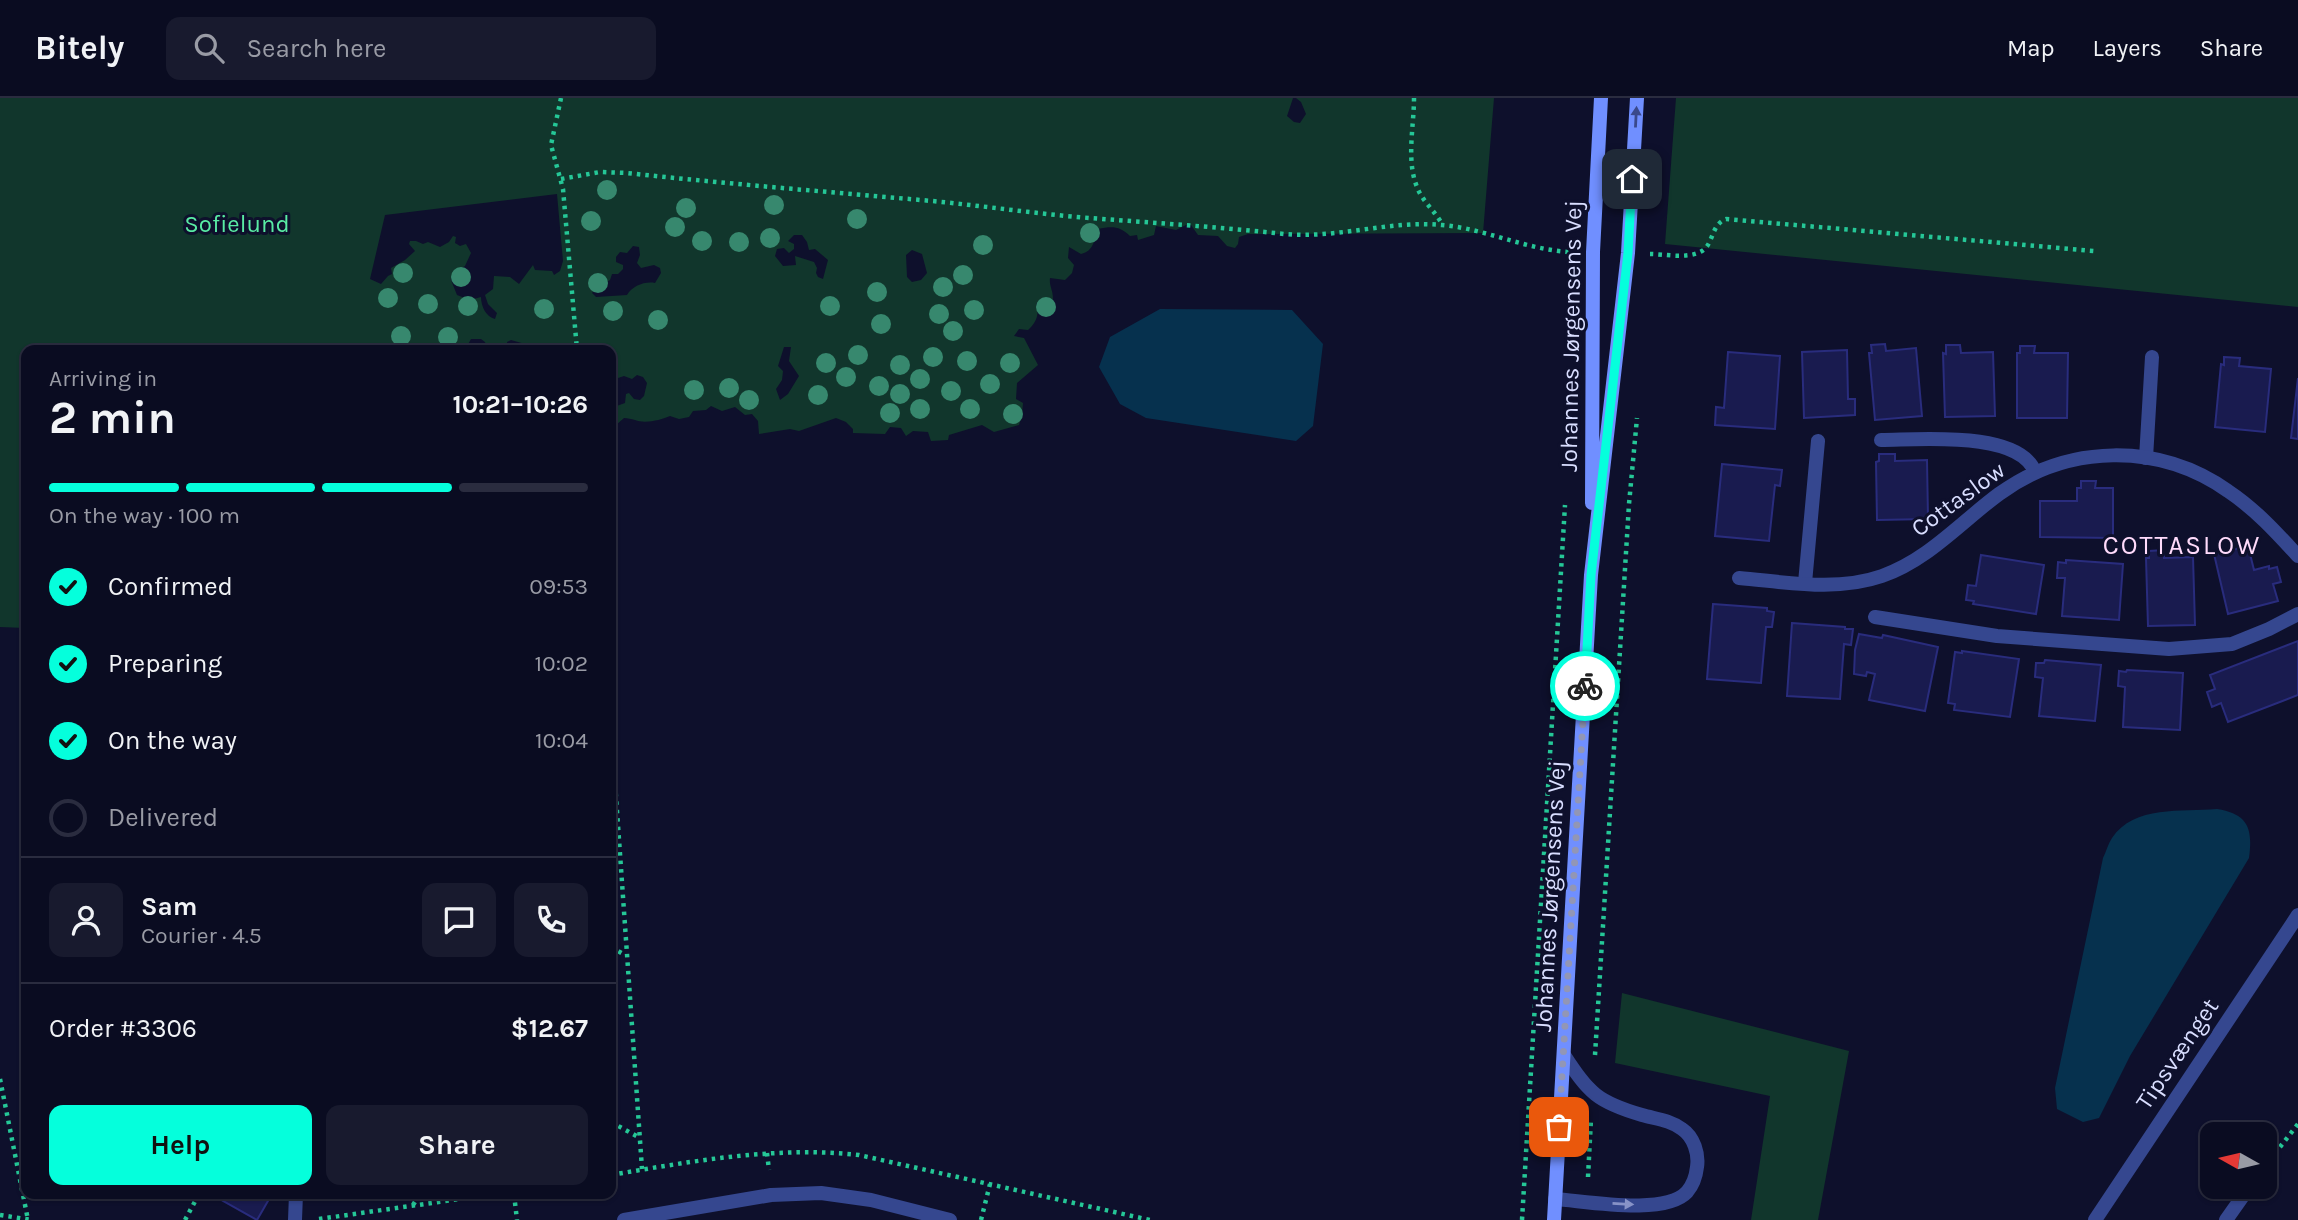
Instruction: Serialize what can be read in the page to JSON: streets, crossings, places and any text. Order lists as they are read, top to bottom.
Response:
{
  "streets": {
    "street": ["Johannes Jørgensens Vej", "Cottaslow", "Tipsvænget"]
  },
  "districts": ["COTTASLOW"],
  "parks": ["Sofielund"],
  "north": "left",
  "page": {
    "header": "Bitely",
    "search": "Search here",
    "nav": ["Map", "Layers", "Share"],
    "heading": ["2 min", "Arriving in", "10:21–10:26"],
    "panel": [
      "Sam",
      "Courier · 4.5",
      "Order #3306",
      "$12.67"
    ],
    "bar": "On the way · 100 m",
    "list": [
      ["Confirmed", "09:53"],
      ["Preparing", "10:02"],
      ["On the way", "10:04"],
      "Delivered"
    ],
    "buttons": ["Help", "Share"]
  }
}
